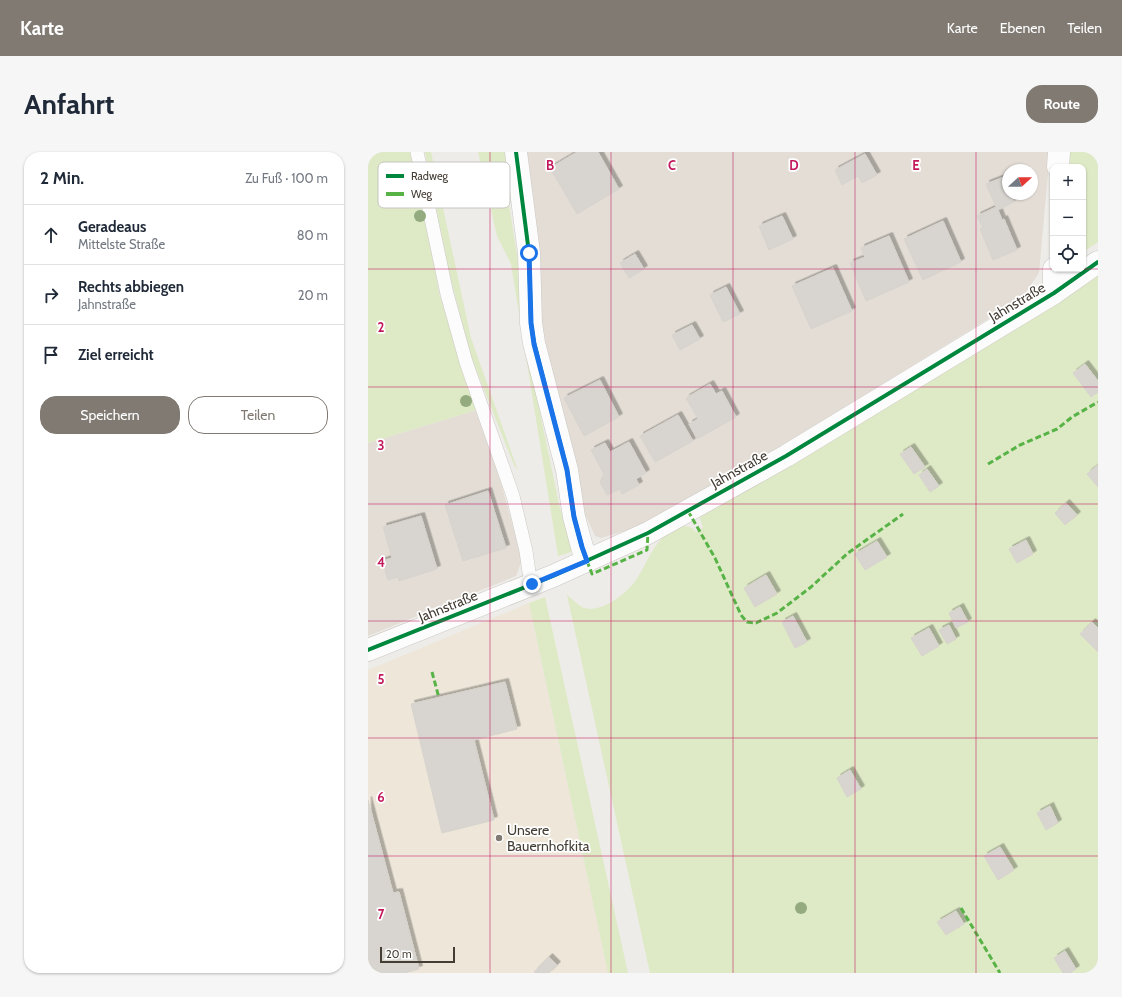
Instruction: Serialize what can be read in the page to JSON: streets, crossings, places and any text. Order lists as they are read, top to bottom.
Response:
{
  "streets": {
    "street": ["Jahnstraße"]
  },
  "places": ["Unsere Bauernhofkita"],
  "legend": ["Radweg", "Weg"],
  "scale_bar": "20 m",
  "north": "right",
  "page": {
    "header": "Karte",
    "nav": ["Karte", "Ebenen", "Teilen"],
    "buttons": [
      "Route",
      ["Speichern", "Teilen"]
    ],
    "title": "Anfahrt",
    "heading": ["2 Min.", "Zu Fuß · 100 m"],
    "map_buttons": ["+", "−"],
    "list": [
      ["Geradeaus", "Mittelste Straße", "80 m"],
      ["Rechts abbiegen", "Jahnstraße", "20 m"],
      "Ziel erreicht"
    ],
    "scale": "20 m"
  },
  "grid": {
    "columns": [
      "B",
      "C",
      "D",
      "E"
    ],
    "rows": [
      "2",
      "3",
      "4",
      "5",
      "6",
      "7"
    ]
  }
}
